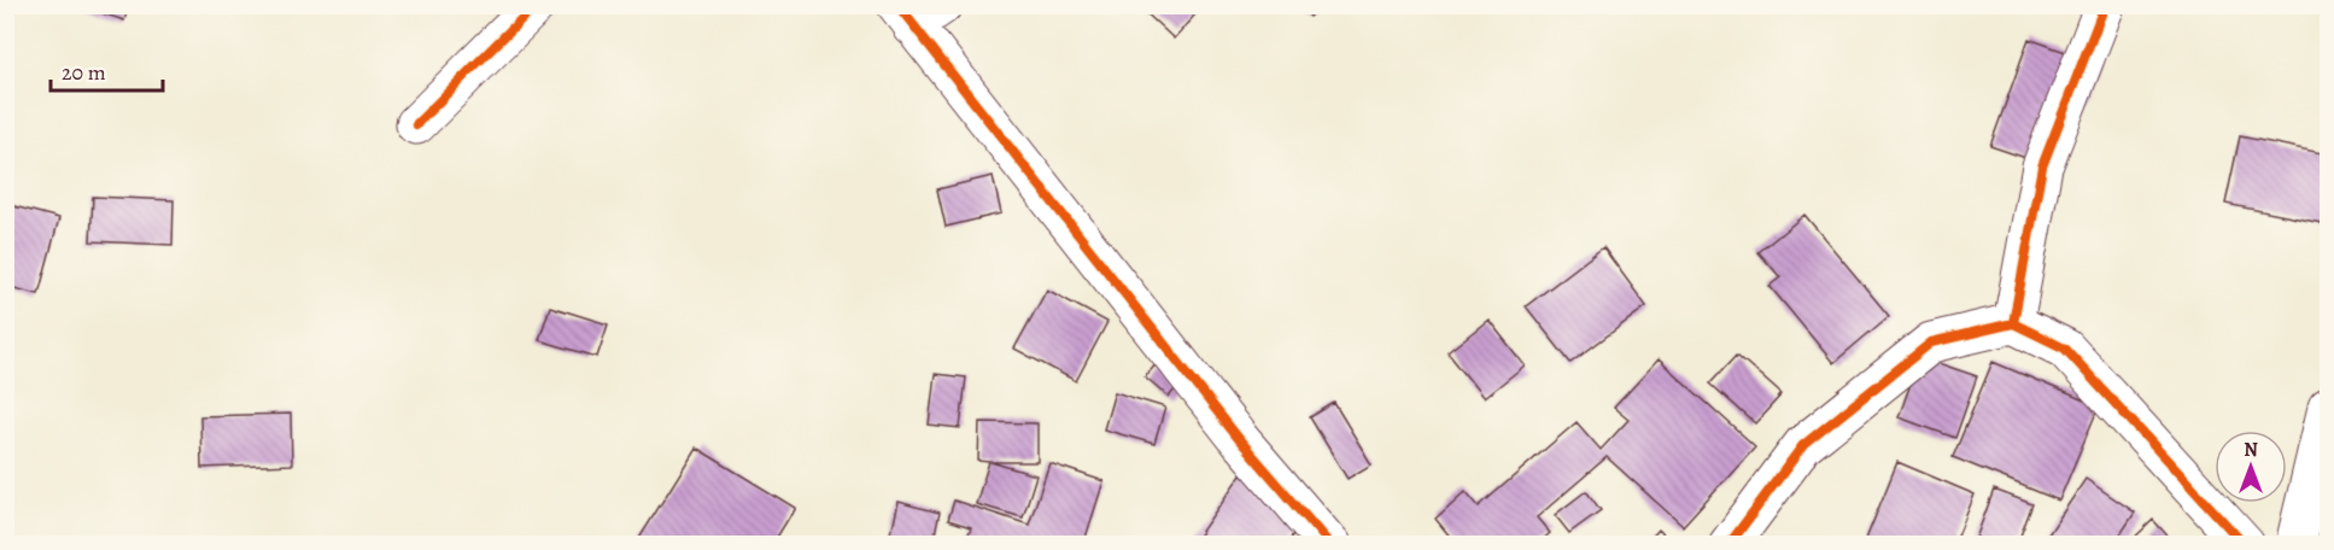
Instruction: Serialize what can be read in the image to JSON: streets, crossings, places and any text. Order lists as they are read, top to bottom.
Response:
{
  "scale_bar": "20 m",
  "north": "top"
}
